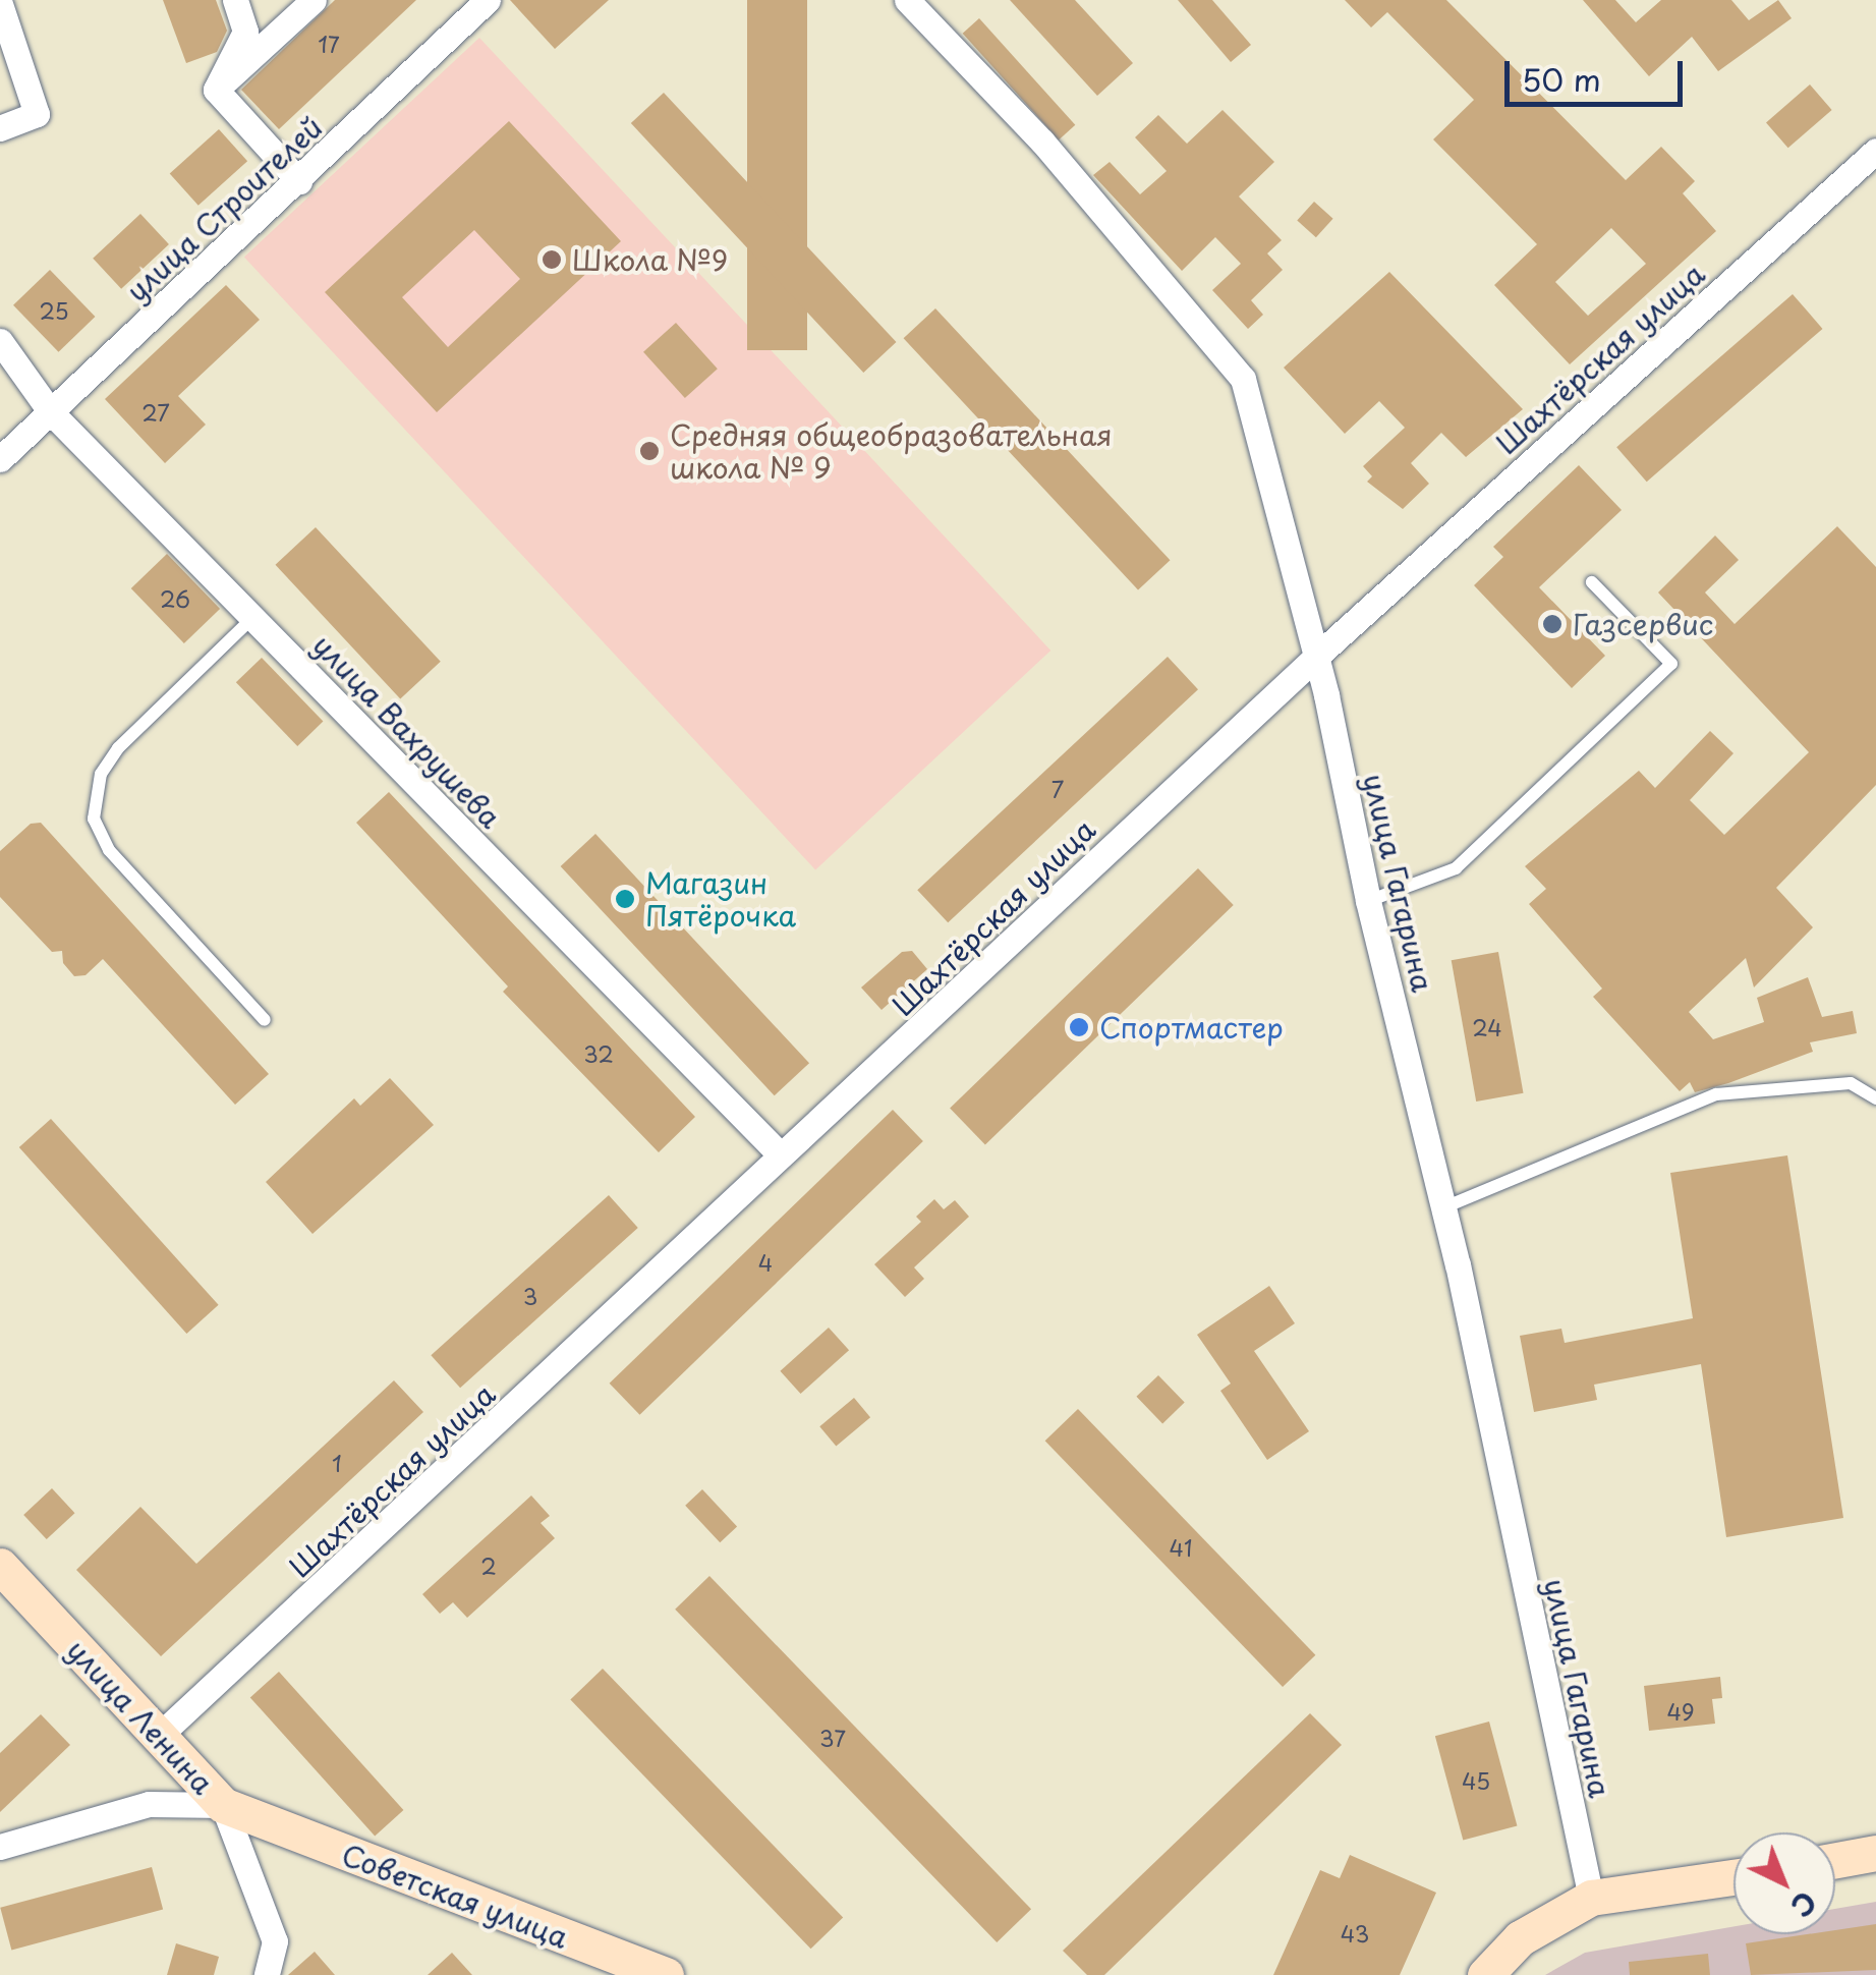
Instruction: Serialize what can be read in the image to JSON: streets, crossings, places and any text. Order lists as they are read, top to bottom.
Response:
{
  "streets": {
    "main road": ["улица Ленина", "Советская улица"],
    "street": [
      "улица Строителей",
      "Шахтёрская улица",
      "улица Вахрушева",
      "улица Гагарина"
    ]
  },
  "crossings": [
    ["улица Строителей", "улица Вахрушева"],
    ["Шахтёрская улица", "улица Вахрушева"],
    ["Шахтёрская улица", "улица Гагарина"],
    ["Шахтёрская улица", "улица Ленина"],
    ["улица Ленина", "Советская улица"]
  ],
  "places": [
    "Школа №9",
    "Средняя общеобразовательная школа № 9",
    "Газсервис",
    "Магазин Пятёрочка",
    "Спортмастер"
  ],
  "house_numbers": [
    "17",
    "25",
    "27",
    "26",
    "7",
    "24",
    "32",
    "4",
    "3",
    "1",
    "41",
    "2",
    "49",
    "37",
    "45",
    "43"
  ],
  "scale_bar": "50 m",
  "north": "bottom right"
}
